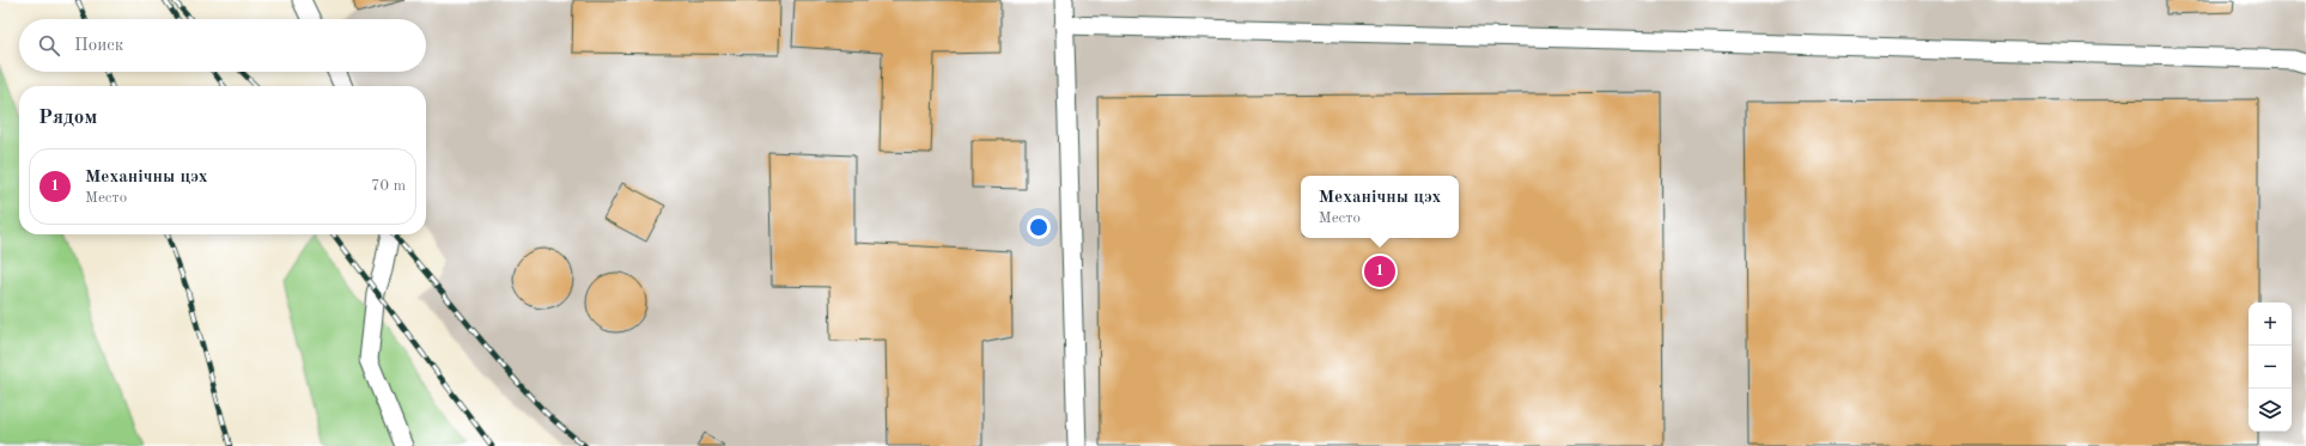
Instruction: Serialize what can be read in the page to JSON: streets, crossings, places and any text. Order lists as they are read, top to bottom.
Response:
{
  "page": {
    "search": "Поиск",
    "heading": "Рядом",
    "list": [
      {
        "mark": "1",
        "name": "Механічны цэх",
        "note": "Место",
        "value": "70 m"
      }
    ],
    "popup": ["Механічны цэх", "Место"],
    "pins": "1",
    "map_buttons": ["+", "−"]
  }
}
